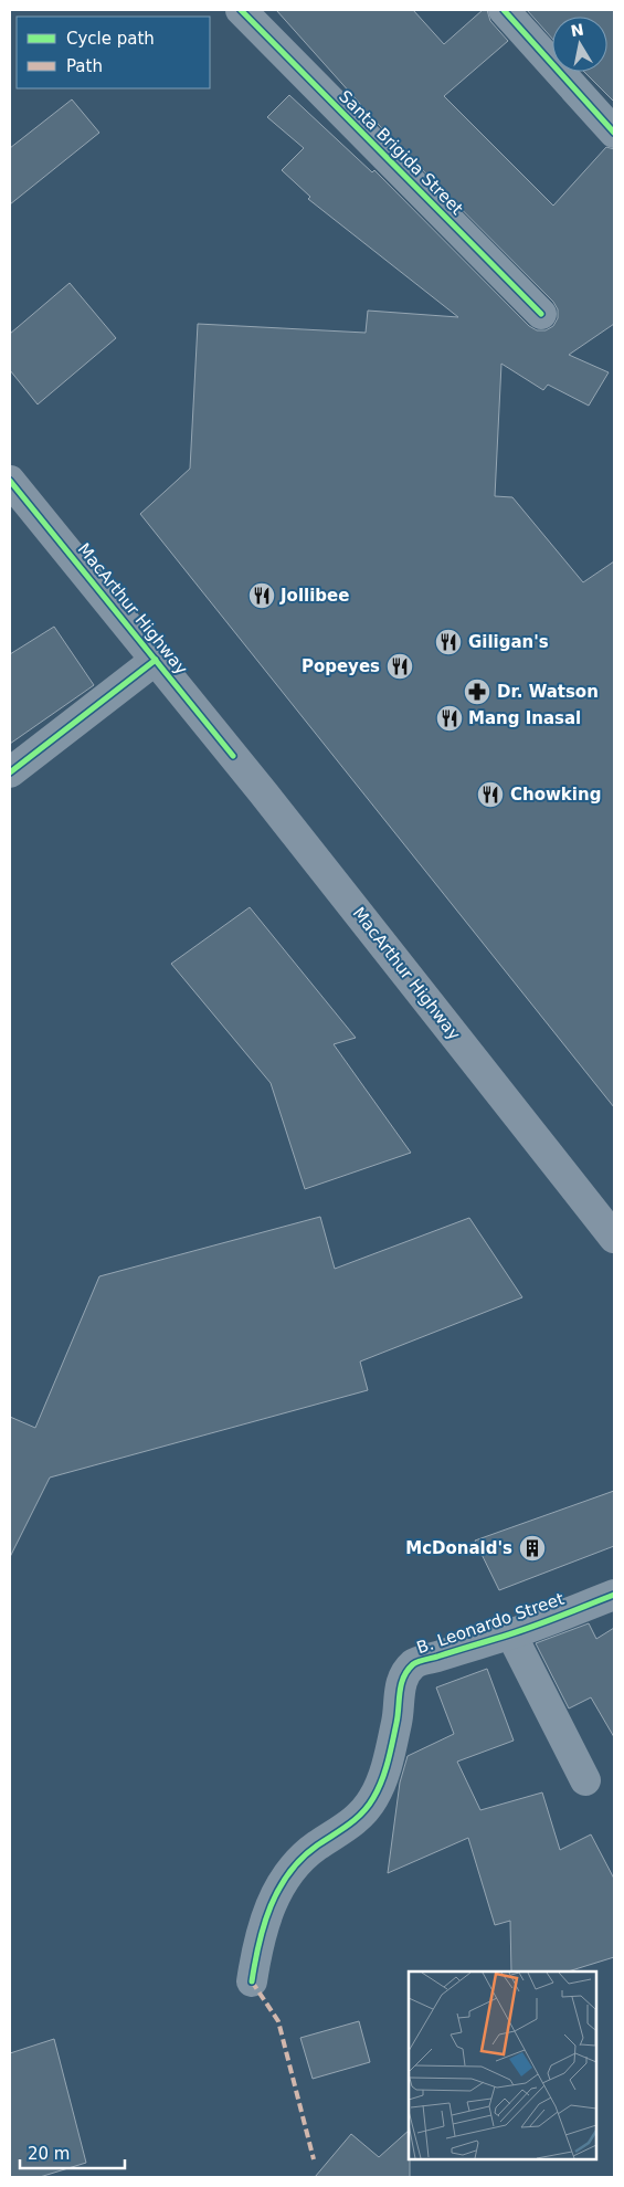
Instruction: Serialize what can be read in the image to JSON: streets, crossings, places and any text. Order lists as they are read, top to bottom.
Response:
{
  "streets": {
    "highway": ["MacArthur Highway"],
    "street": ["Santa Brigida Street", "B. Leonardo Street"]
  },
  "places": {
    "restaurant": [
      "Jollibee",
      "Giligan's",
      "Popeyes",
      "Mang Inasal",
      "Chowking"
    ],
    "pharmacy": ["Dr. Watson"],
    "building": ["McDonald's"]
  },
  "legend": ["Cycle path", "Path"],
  "scale_bar": "20 m",
  "north": "top"
}
